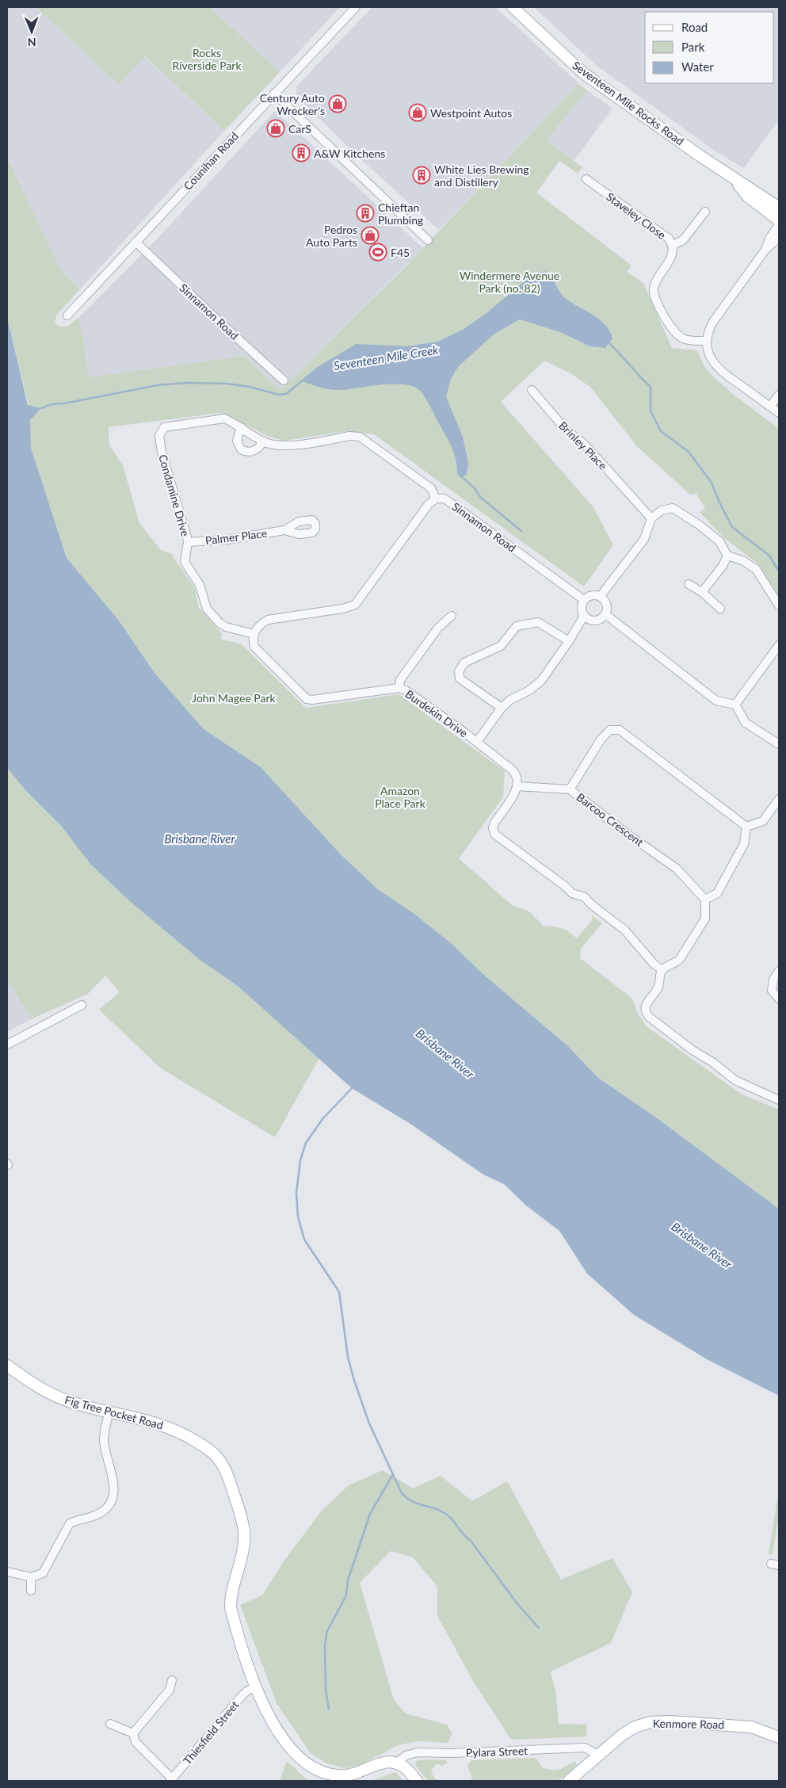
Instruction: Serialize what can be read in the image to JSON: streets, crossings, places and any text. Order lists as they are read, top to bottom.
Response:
{
  "streets": {
    "street": [
      "Seventeen Mile Rocks Road",
      "Counihan Road",
      "Staveley Close",
      "Sinnamon Road",
      "Brinley Place",
      "Condamine Drive",
      "Palmer Place",
      "Burdekin Drive",
      "Barcoo Crescent",
      "Fig Tree Pocket Road",
      "Kenmore Road",
      "Thiesfield Street",
      "Pylara Street"
    ]
  },
  "crossings": [
    ["Counihan Road", "Sinnamon Road"],
    ["Sinnamon Road", "Condamine Drive"],
    ["Condamine Drive", "Palmer Place"],
    ["Condamine Drive", "Burdekin Drive"],
    ["Fig Tree Pocket Road", "Thiesfield Street"],
    ["Fig Tree Pocket Road", "Pylara Street"],
    ["Kenmore Road", "Pylara Street"]
  ],
  "water": ["Seventeen Mile Creek", "Brisbane River"],
  "parks": [
    "Rocks Riverside Park",
    "Windermere Avenue Park (no. 82)",
    "John Magee Park",
    "Amazon Place Park"
  ],
  "places": {
    "shop": [
      "Century Auto Wrecker's",
      "Westpoint Autos",
      "CarS",
      "Pedros Auto Parts"
    ],
    "building": ["A&W Kitchens", "White Lies Brewing and Distillery", "Chieftan Plumbing"],
    "sports": ["F45"]
  },
  "legend": ["Road", "Park", "Water"],
  "north": "bottom"
}
